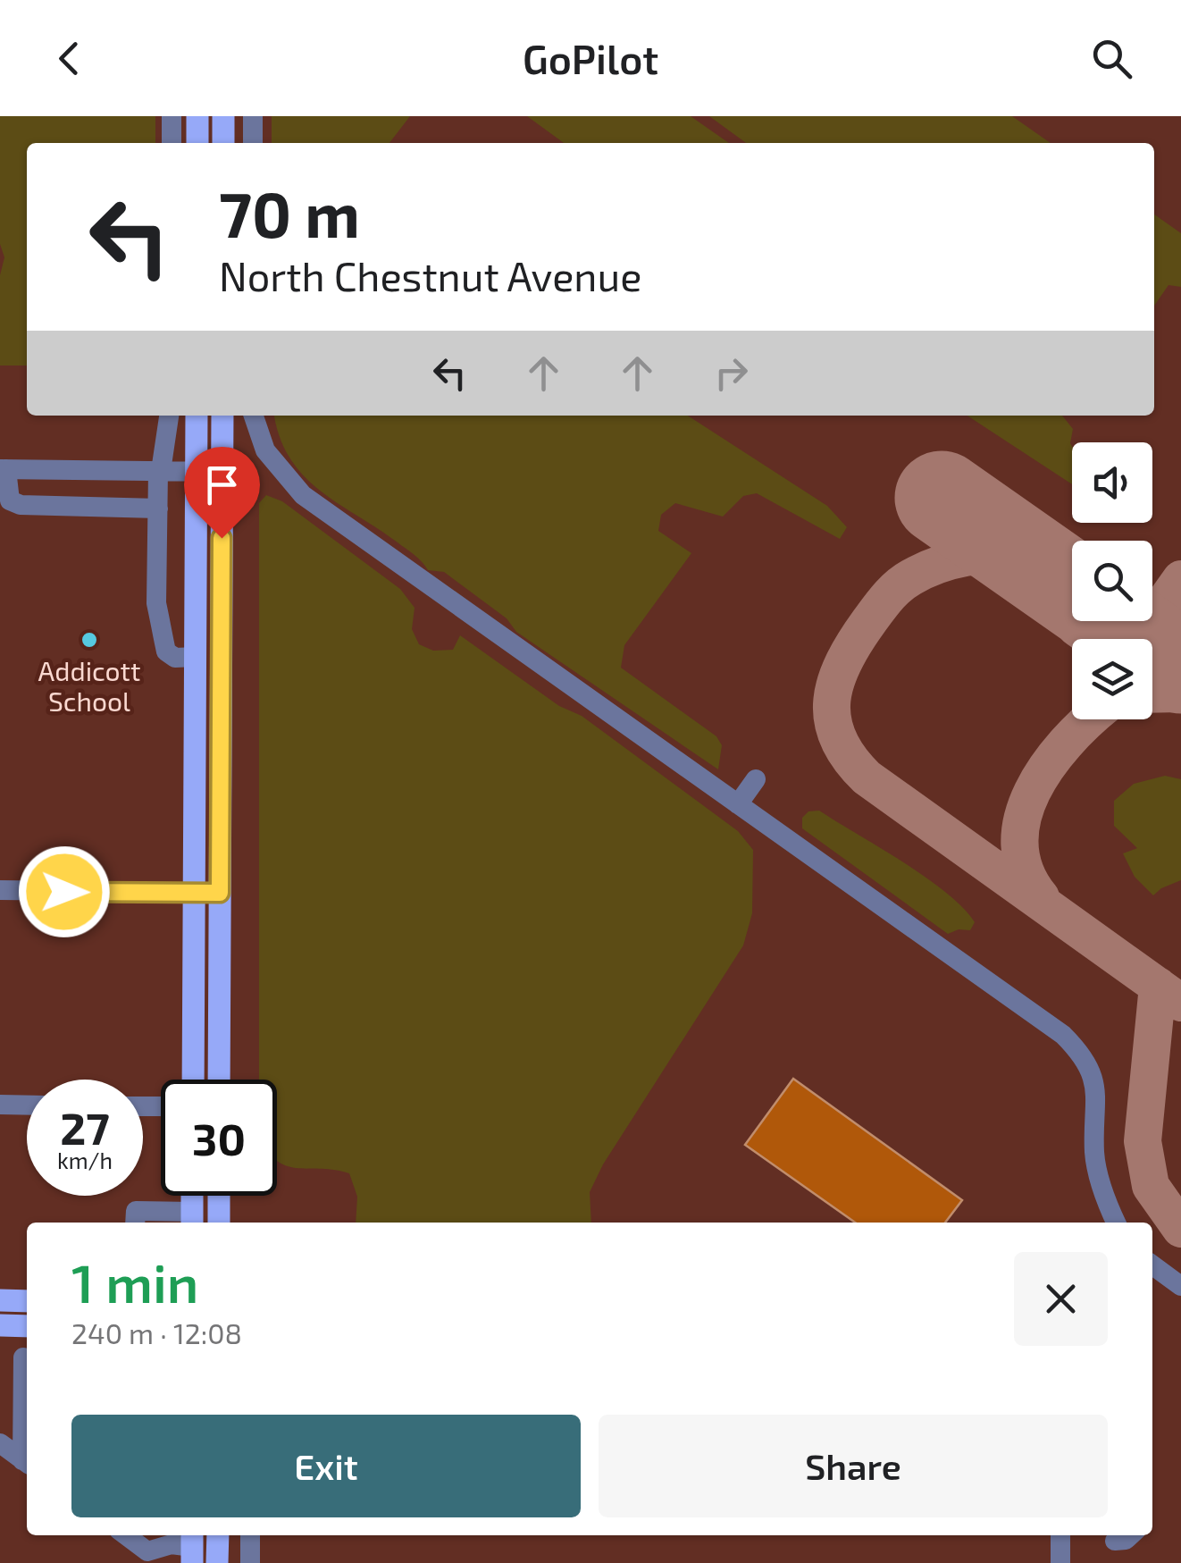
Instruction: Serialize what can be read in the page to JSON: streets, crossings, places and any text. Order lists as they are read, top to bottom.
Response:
{
  "places": ["Addicott School"],
  "page": {
    "header": "GoPilot",
    "turn": ["70 m", "North Chestnut Avenue"],
    "speed": "27 km/h",
    "limit": "30",
    "heading": ["1 min", "240 m · 12:08"],
    "buttons": ["Exit", "Share"]
  }
}
